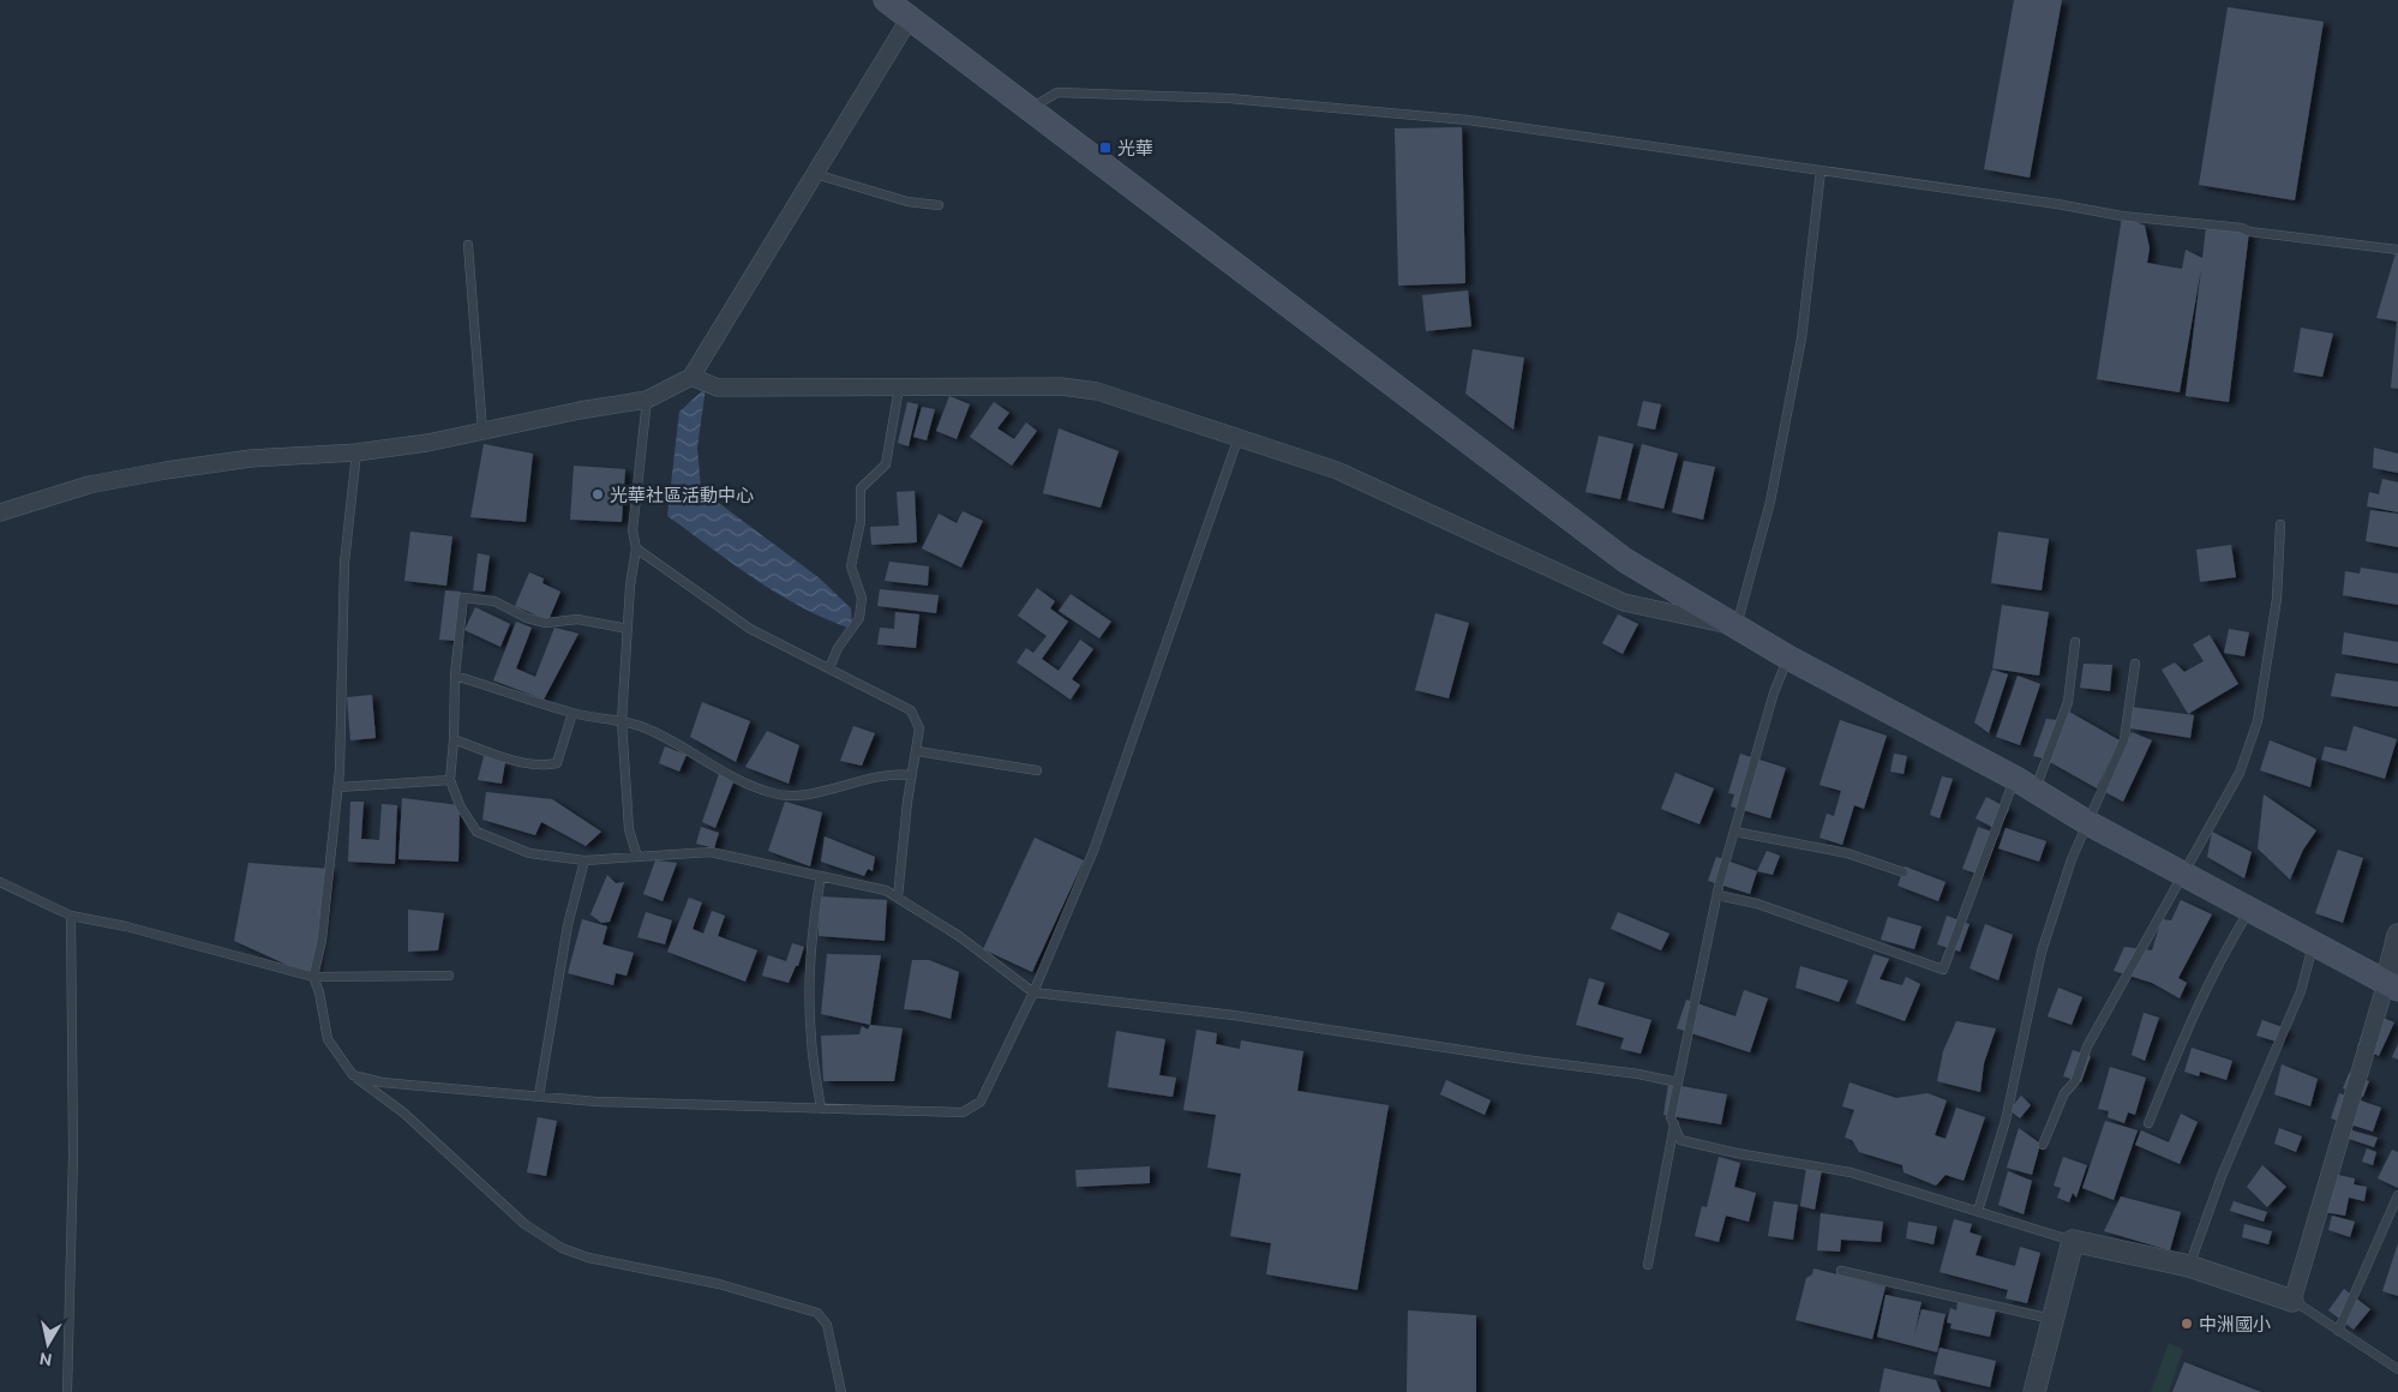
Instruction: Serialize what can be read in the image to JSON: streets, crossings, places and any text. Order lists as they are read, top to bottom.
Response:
{
  "places": {
    "transit": ["光華"],
    "other": ["光華社區活動中心", "中洲國小"]
  },
  "north": "bottom"
}
